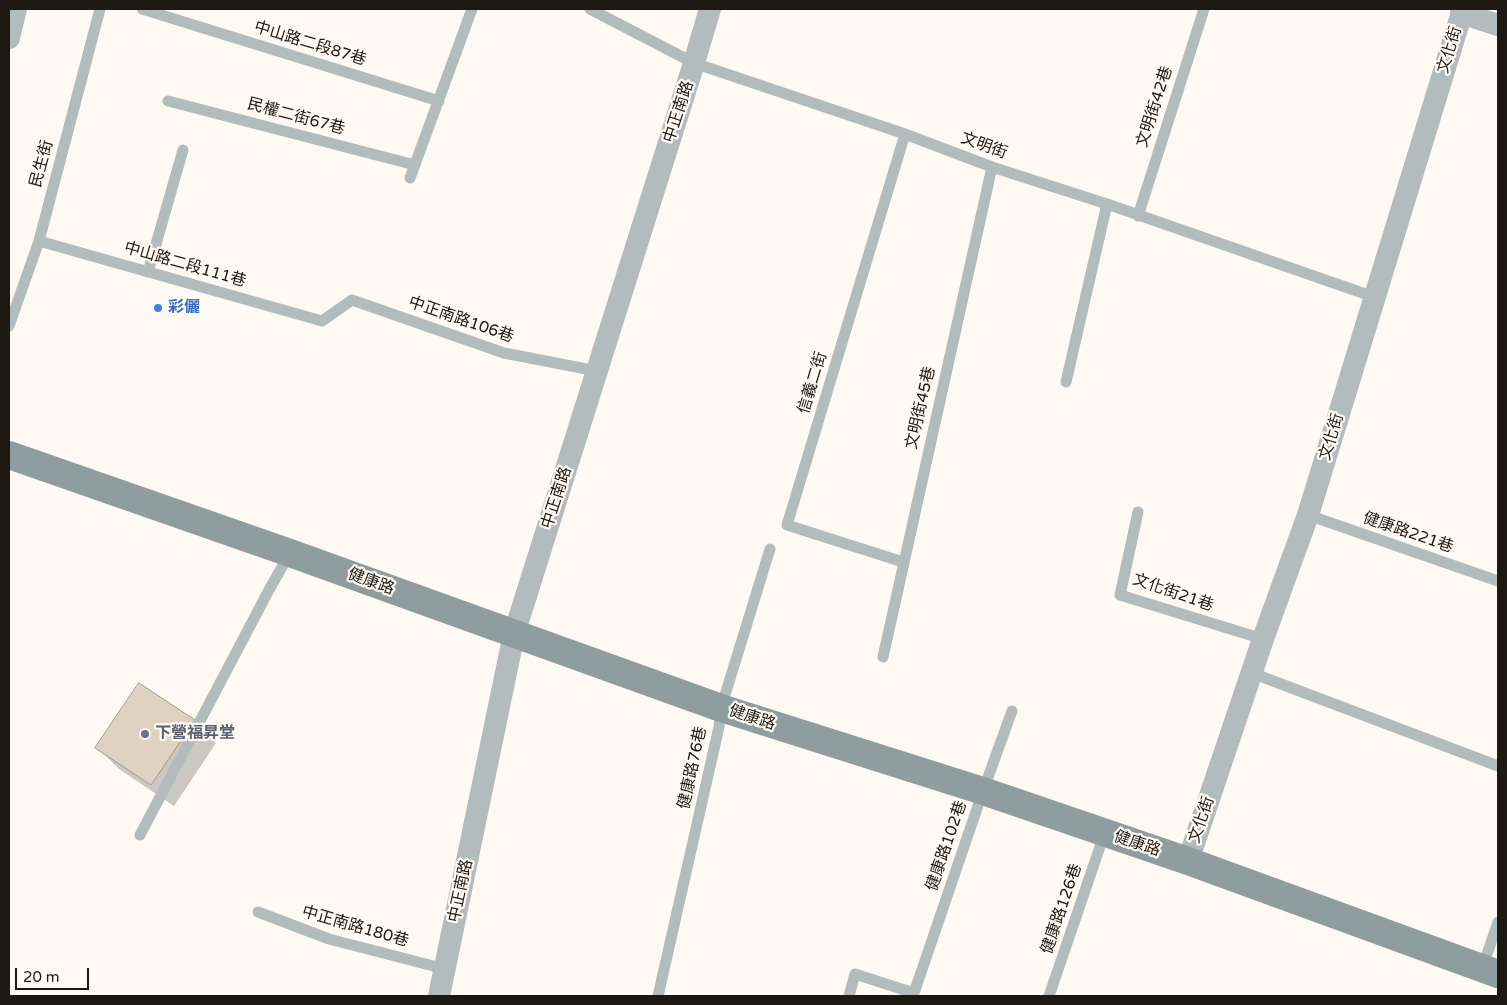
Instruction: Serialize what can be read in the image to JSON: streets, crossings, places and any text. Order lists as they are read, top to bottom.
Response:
{
  "streets": {
    "street": ["文化街", "中正南路", "健康路"],
    "lane": [
      "中山路二段87巷",
      "文明街42巷",
      "民權二街67巷",
      "文明街",
      "民生街",
      "中山路二段111巷",
      "中正南路106巷",
      "信義二街",
      "文明街45巷",
      "健康路221巷",
      "文化街21巷",
      "健康路76巷",
      "健康路102巷",
      "健康路126巷",
      "中正南路180巷"
    ]
  },
  "crossings": [
    ["文化街", "文明街"],
    ["文化街", "健康路221巷"],
    ["文化街", "健康路"],
    ["文化街", "文化街21巷"],
    ["文明街42巷", "文明街"],
    ["中正南路", "文明街"],
    ["中正南路", "中正南路106巷"],
    ["中正南路", "健康路"],
    ["中正南路", "中正南路180巷"],
    ["文明街", "信義二街"],
    ["文明街", "文明街45巷"],
    ["民生街", "中山路二段111巷"],
    ["中山路二段111巷", "中正南路106巷"],
    ["信義二街", "文明街45巷"],
    ["健康路", "健康路76巷"],
    ["健康路", "健康路102巷"],
    ["健康路", "健康路126巷"]
  ],
  "places": ["彩儷", "下營福昇堂"],
  "scale_bar": "20 m"
}
